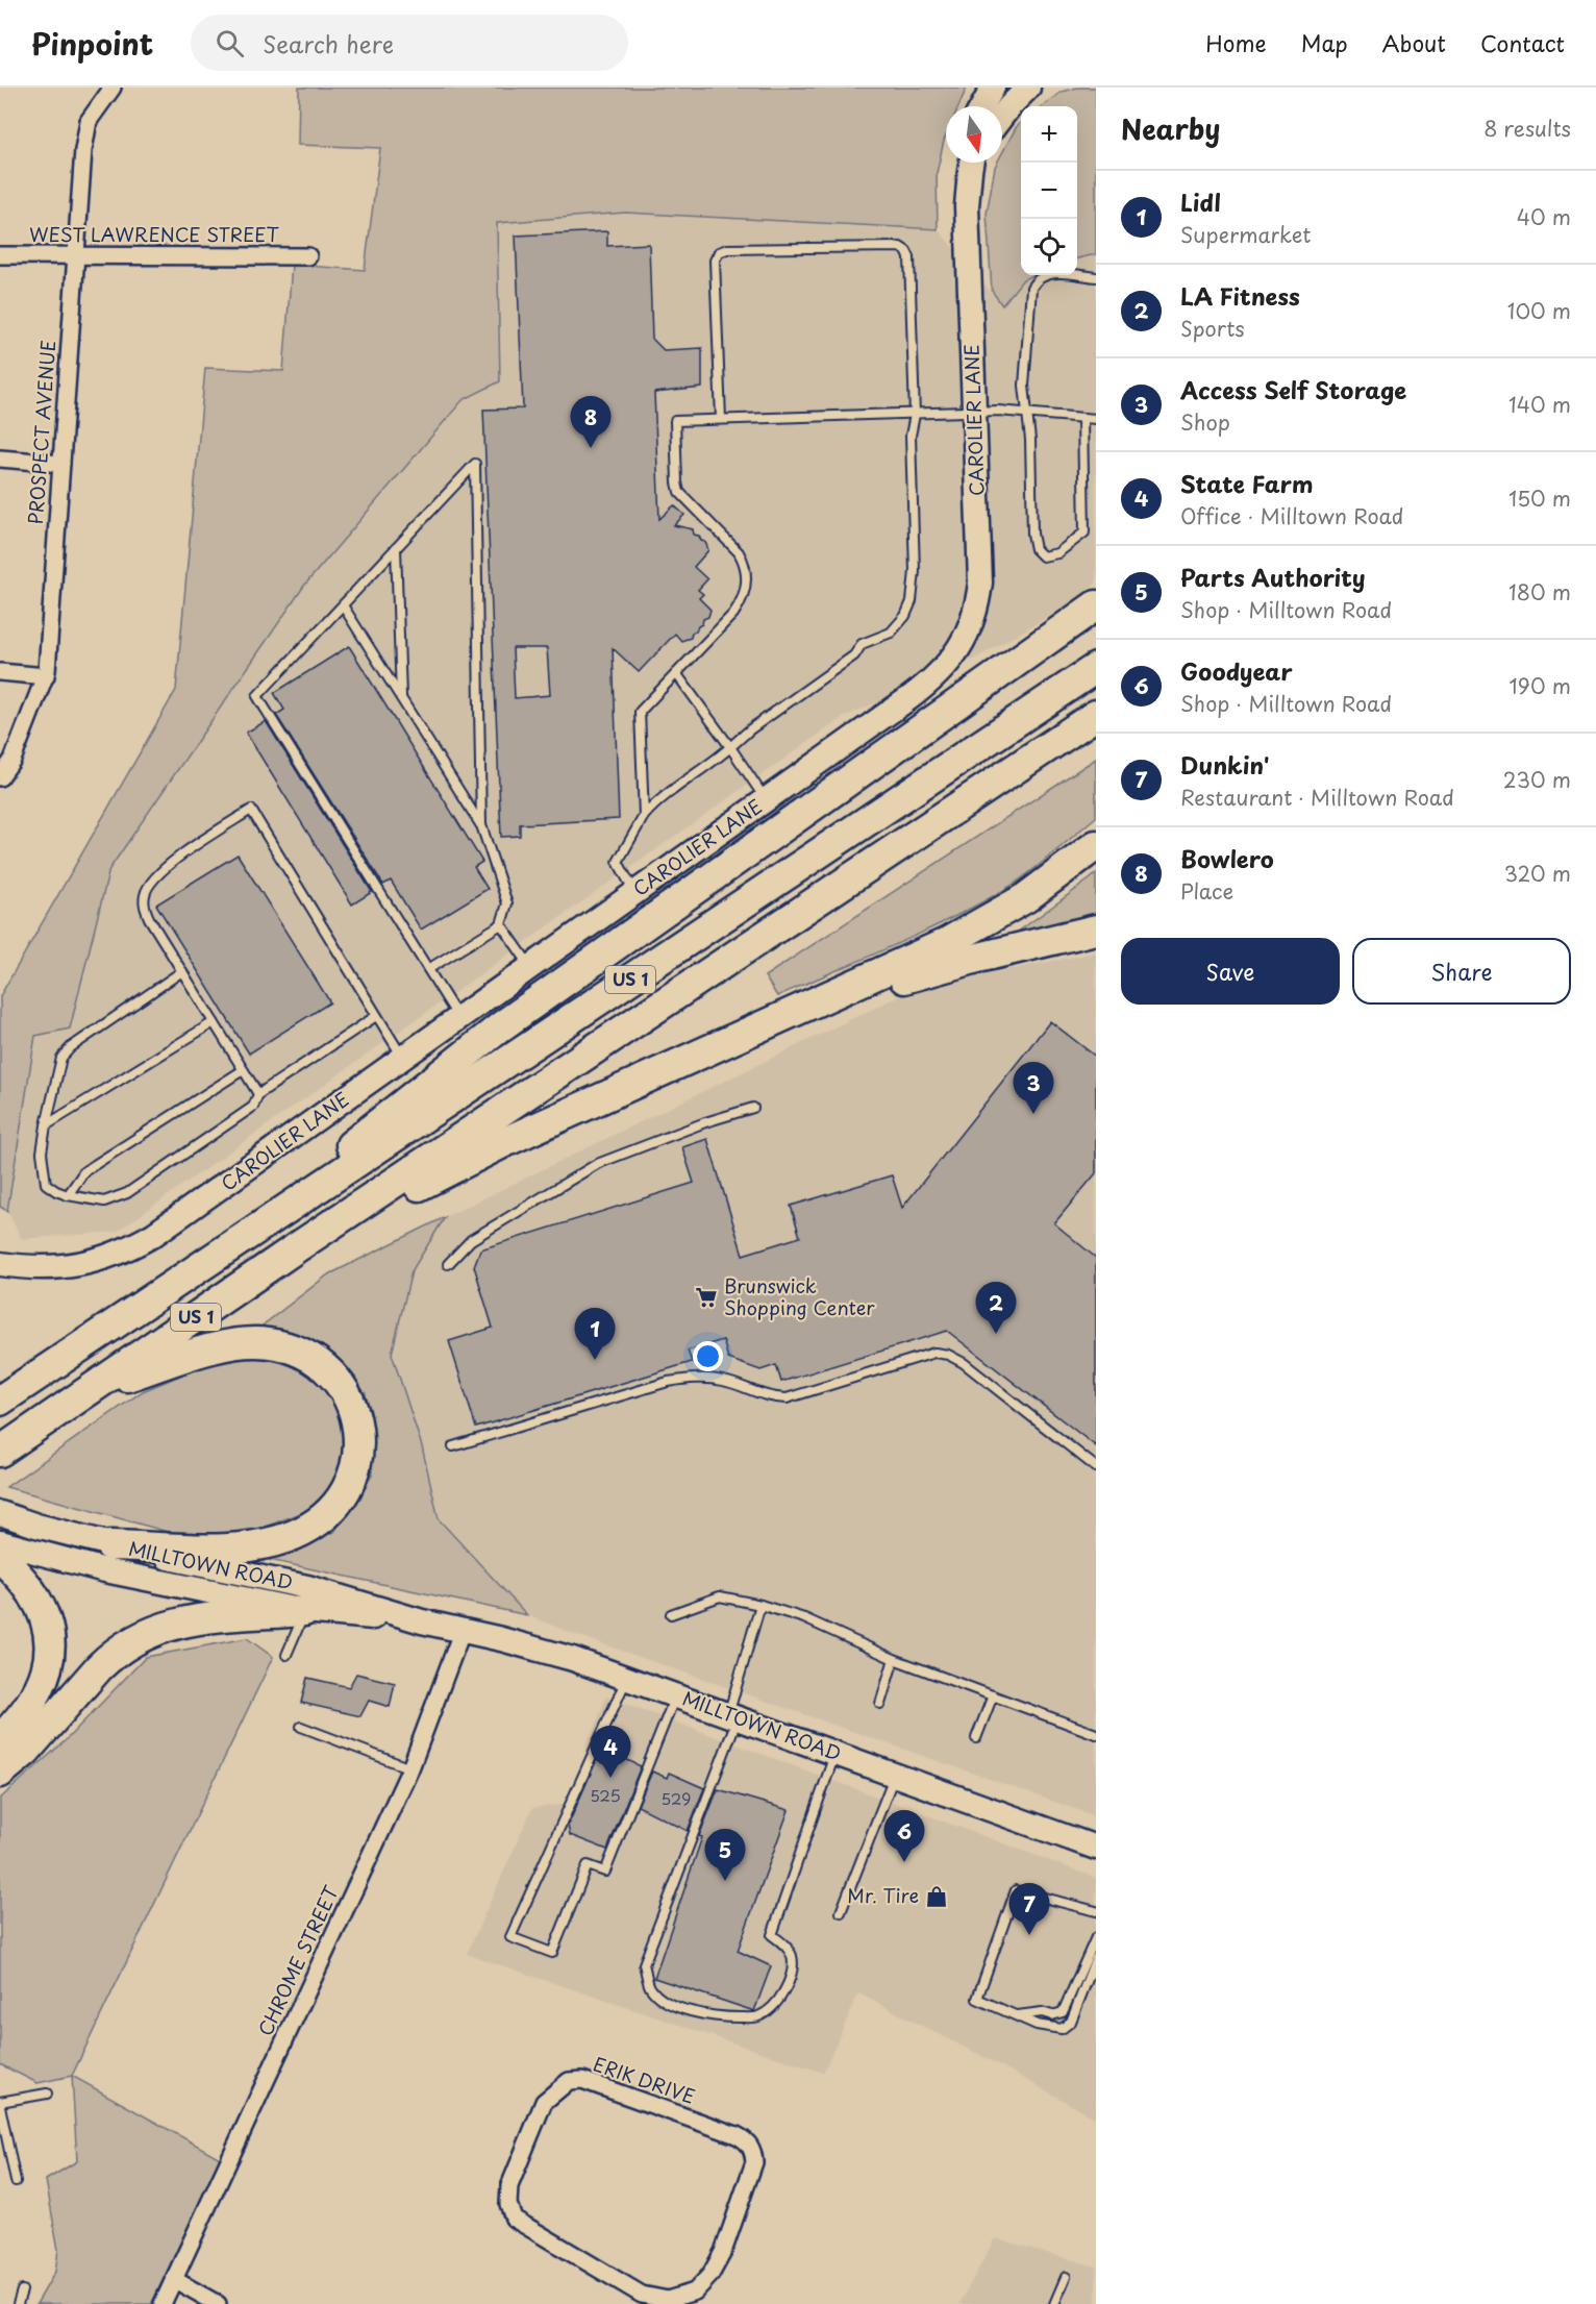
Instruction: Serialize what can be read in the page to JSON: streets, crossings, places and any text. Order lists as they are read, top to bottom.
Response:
{
  "streets": {
    "highway": ["US 1"],
    "street": [
      "WEST LAWRENCE STREET",
      "CAROLIER LANE",
      "PROSPECT AVENUE",
      "MILLTOWN ROAD",
      "CHROME STREET",
      "ERIK DRIVE"
    ]
  },
  "crossings": [
    ["WEST LAWRENCE STREET", "PROSPECT AVENUE"],
    ["MILLTOWN ROAD", "CHROME STREET"]
  ],
  "places": {
    "supermarket": ["Brunswick Shopping Center"],
    "shop": ["Mr. Tire"]
  },
  "house_numbers": ["525", "529"],
  "north": "bottom",
  "page": {
    "header": "Pinpoint",
    "search": "Search here",
    "nav": [
      "Home",
      "Map",
      "About",
      "Contact"
    ],
    "heading": ["Nearby", "8 results"],
    "map_buttons": ["+", "−"],
    "list": [
      {
        "mark": "1",
        "name": "Lidl",
        "note": "Supermarket",
        "value": "40 m"
      },
      {
        "mark": "2",
        "name": "LA Fitness",
        "note": "Sports",
        "value": "100 m"
      },
      {
        "mark": "3",
        "name": "Access Self Storage",
        "note": "Shop",
        "value": "140 m"
      },
      {
        "mark": "4",
        "name": "State Farm",
        "note": "Office · Milltown Road",
        "value": "150 m"
      },
      {
        "mark": "5",
        "name": "Parts Authority",
        "note": "Shop · Milltown Road",
        "value": "180 m"
      },
      {
        "mark": "6",
        "name": "Goodyear",
        "note": "Shop · Milltown Road",
        "value": "190 m"
      },
      {
        "mark": "7",
        "name": "Dunkin'",
        "note": "Restaurant · Milltown Road",
        "value": "230 m"
      },
      {
        "mark": "8",
        "name": "Bowlero",
        "note": "Place",
        "value": "320 m"
      }
    ],
    "pins": [
      "8",
      "3",
      "2",
      "1",
      "4",
      "6",
      "5",
      "7"
    ],
    "buttons": ["Save", "Share"]
  }
}
